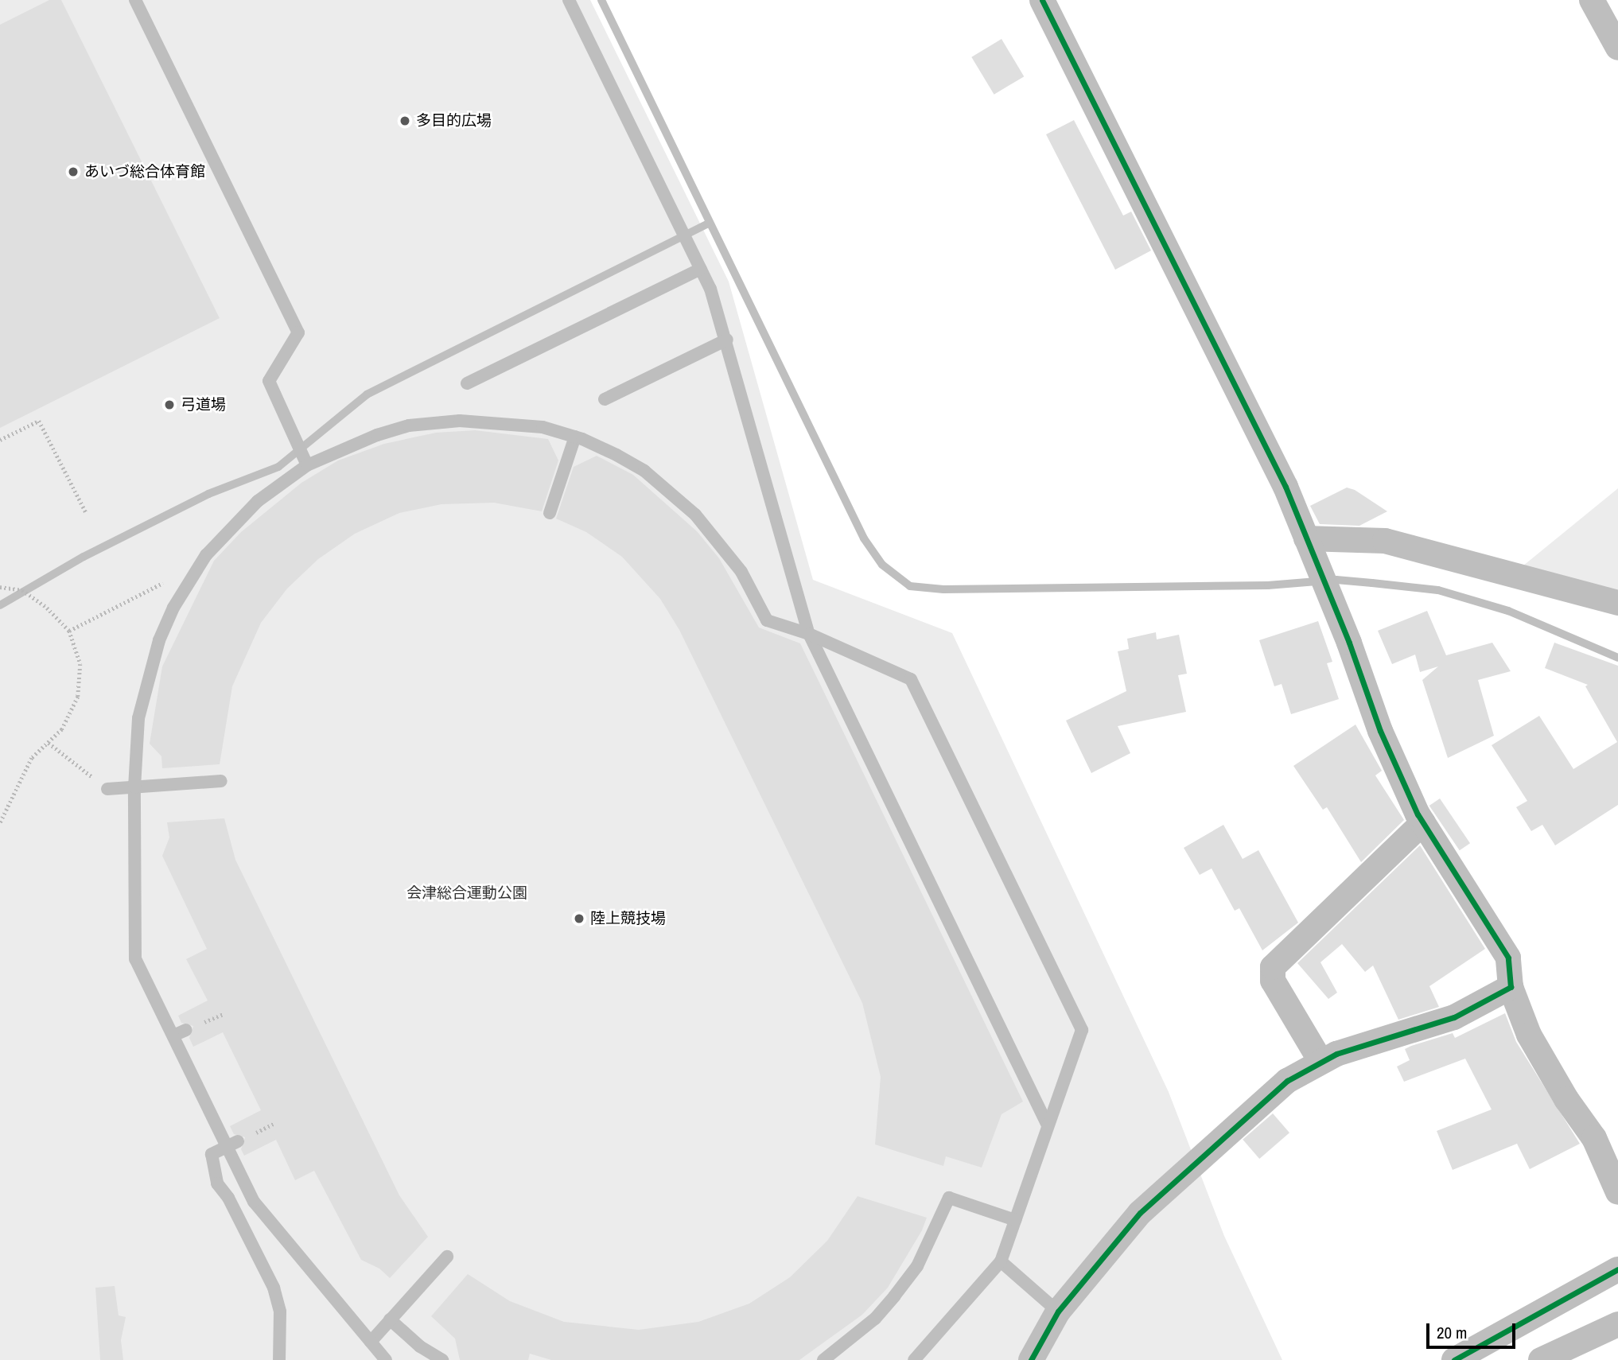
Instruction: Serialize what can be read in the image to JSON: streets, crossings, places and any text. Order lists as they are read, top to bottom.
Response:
{
  "parks": ["会津総合運動公園"],
  "places": [
    "多目的広場",
    "あいづ総合体育館",
    "弓道場",
    "陸上競技場"
  ],
  "scale_bar": "20 m"
}
